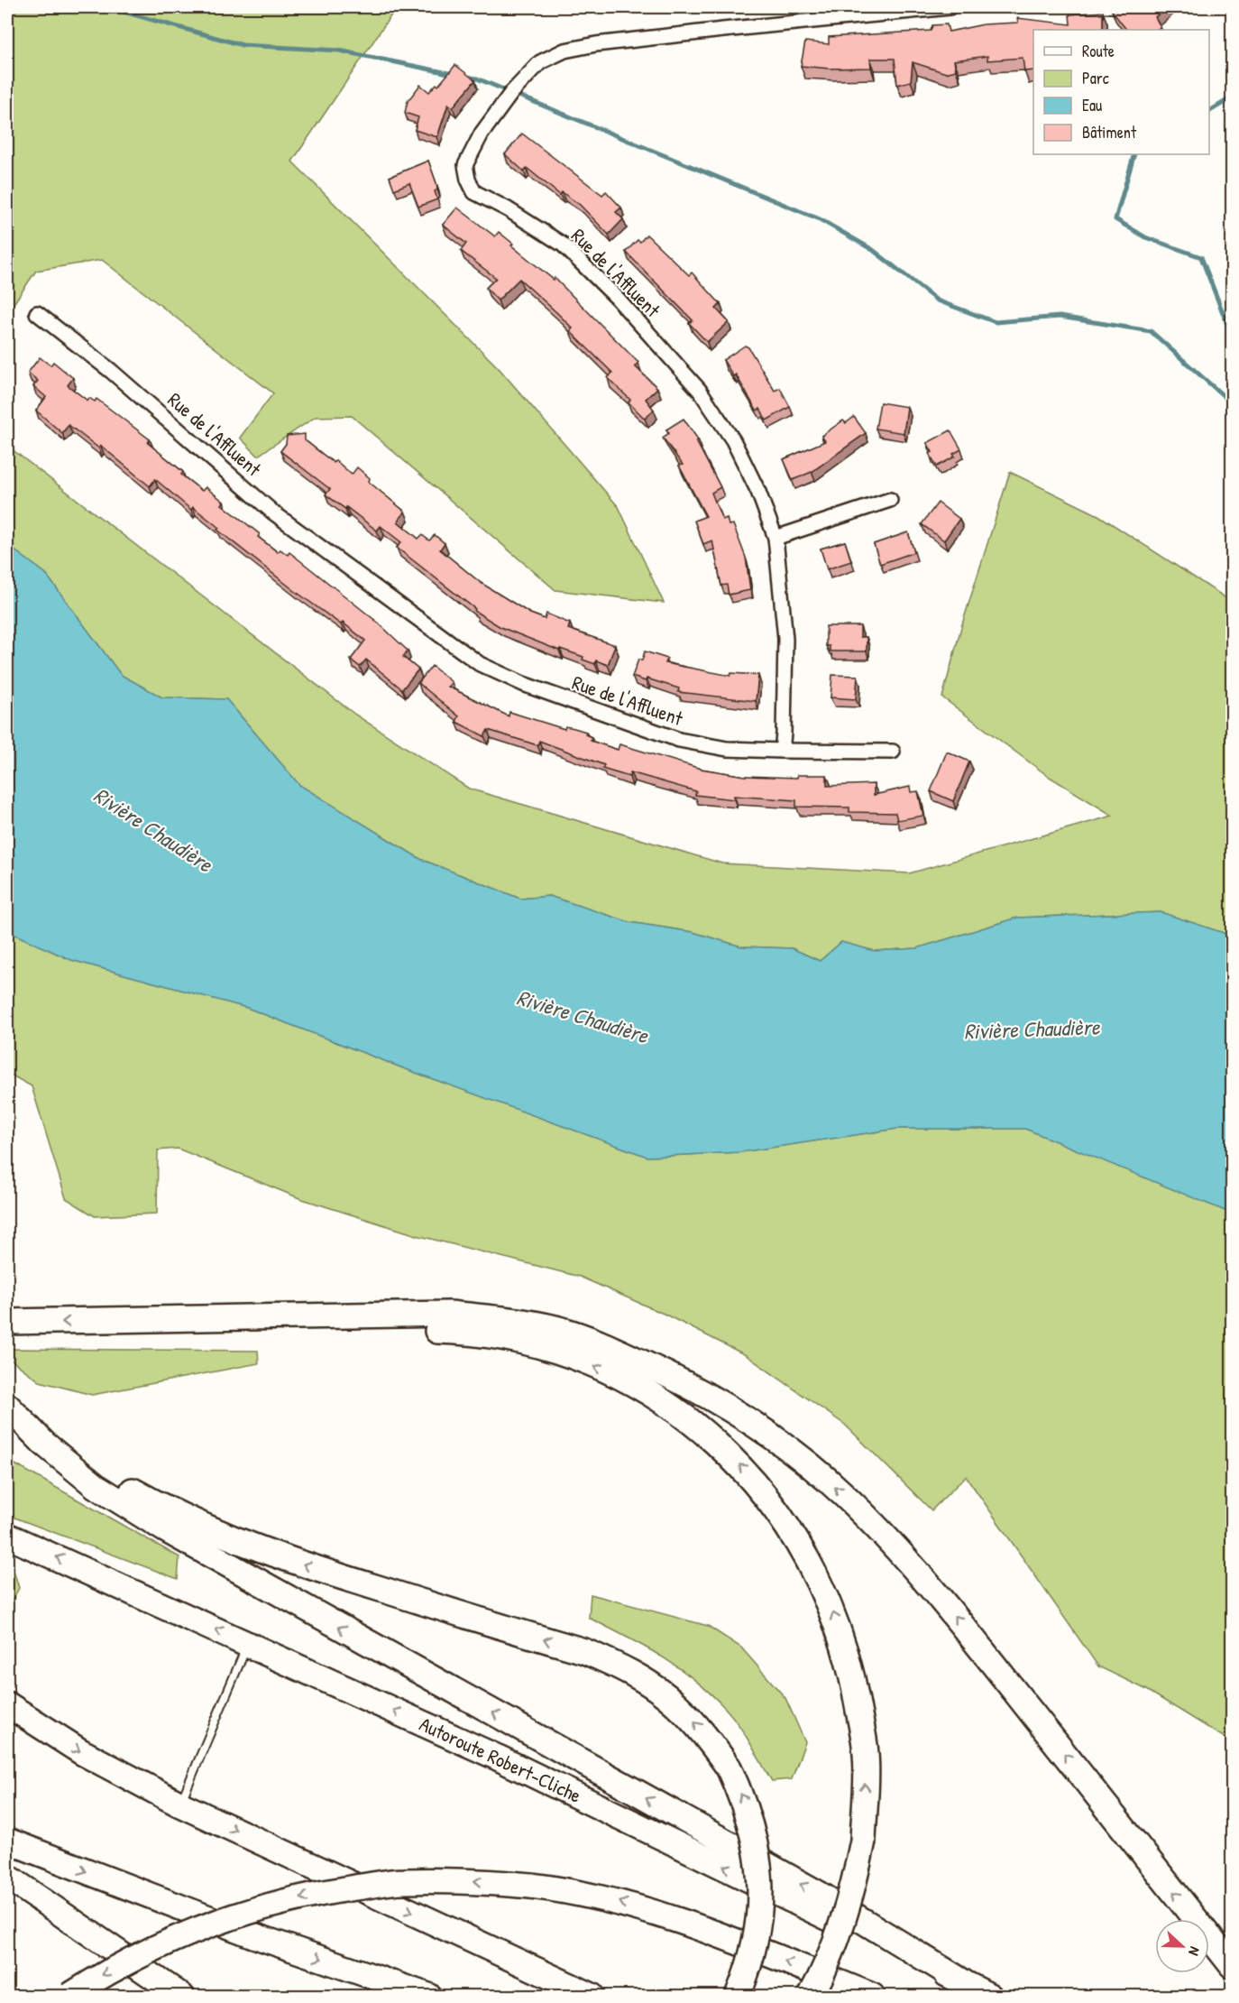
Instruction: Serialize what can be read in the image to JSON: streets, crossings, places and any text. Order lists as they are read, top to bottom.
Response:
{
  "streets": {
    "highway": ["Autoroute Robert-Cliche"],
    "street": ["Rue de l'Affluent"]
  },
  "water": ["Rivière Chaudière"],
  "legend": [
    "Route",
    "Parc",
    "Eau",
    "Bâtiment"
  ],
  "north": "right"
}
